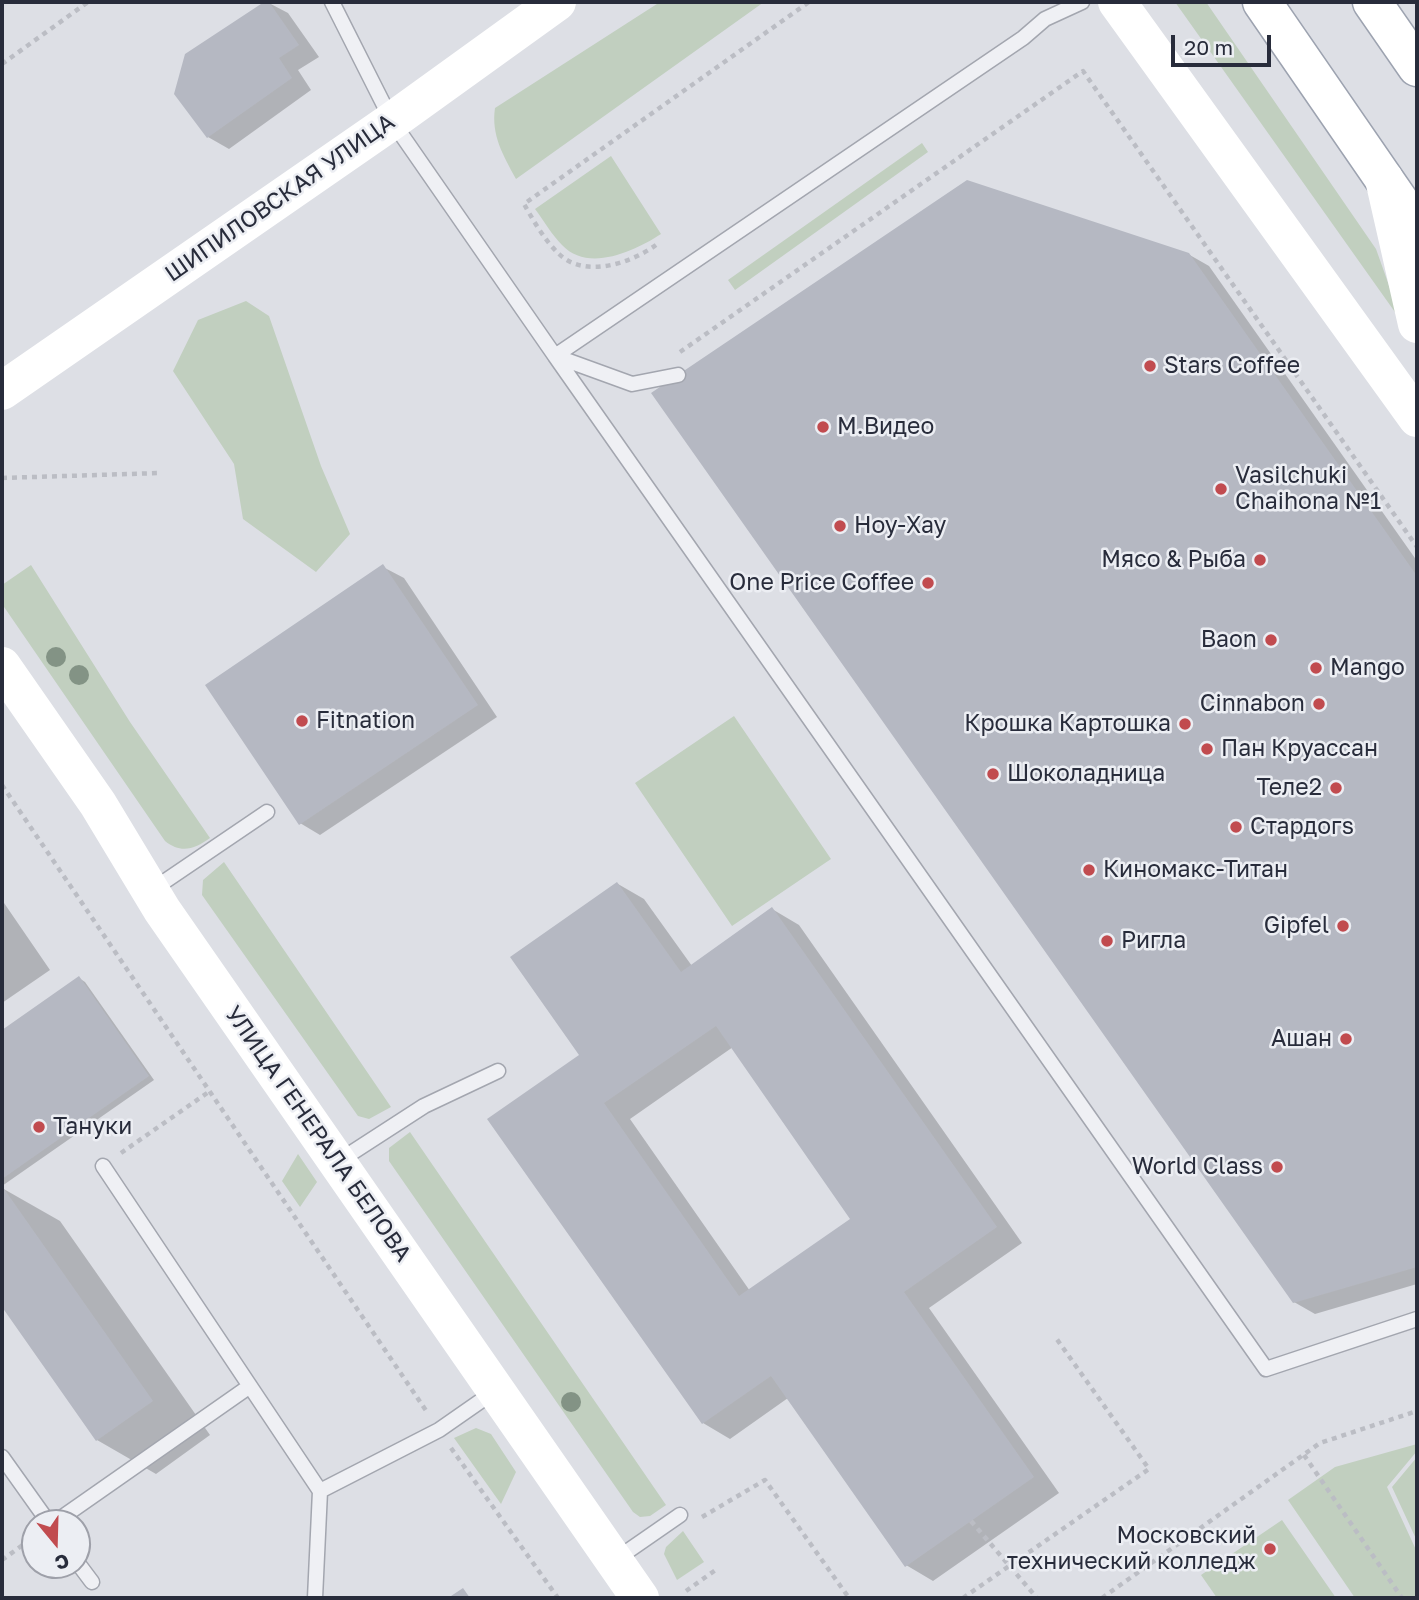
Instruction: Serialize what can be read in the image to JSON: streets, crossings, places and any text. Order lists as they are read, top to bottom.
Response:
{
  "streets": {
    "main road": ["ШИПИЛОВСКАЯ УЛИЦА", "УЛИЦА ГЕНЕРАЛА БЕЛОВА"]
  },
  "places": [
    "Stars Coffee",
    "М.Видео",
    "Vasilchuki Chaihona №1",
    "Ноу-Хау",
    "Мясо & Рыба",
    "One Price Coffee",
    "Baon",
    "Mango",
    "Cinnabon",
    "Fitnation",
    "Крошка Картошка",
    "Пан Круассан",
    "Шоколадница",
    "Теле2",
    "Стардогs",
    "Киномакс-Титан",
    "Gipfel",
    "Ригла",
    "Ашан",
    "Тануки",
    "World Class",
    "Московский технический колледж"
  ],
  "scale_bar": "20 m",
  "north": "bottom"
}
